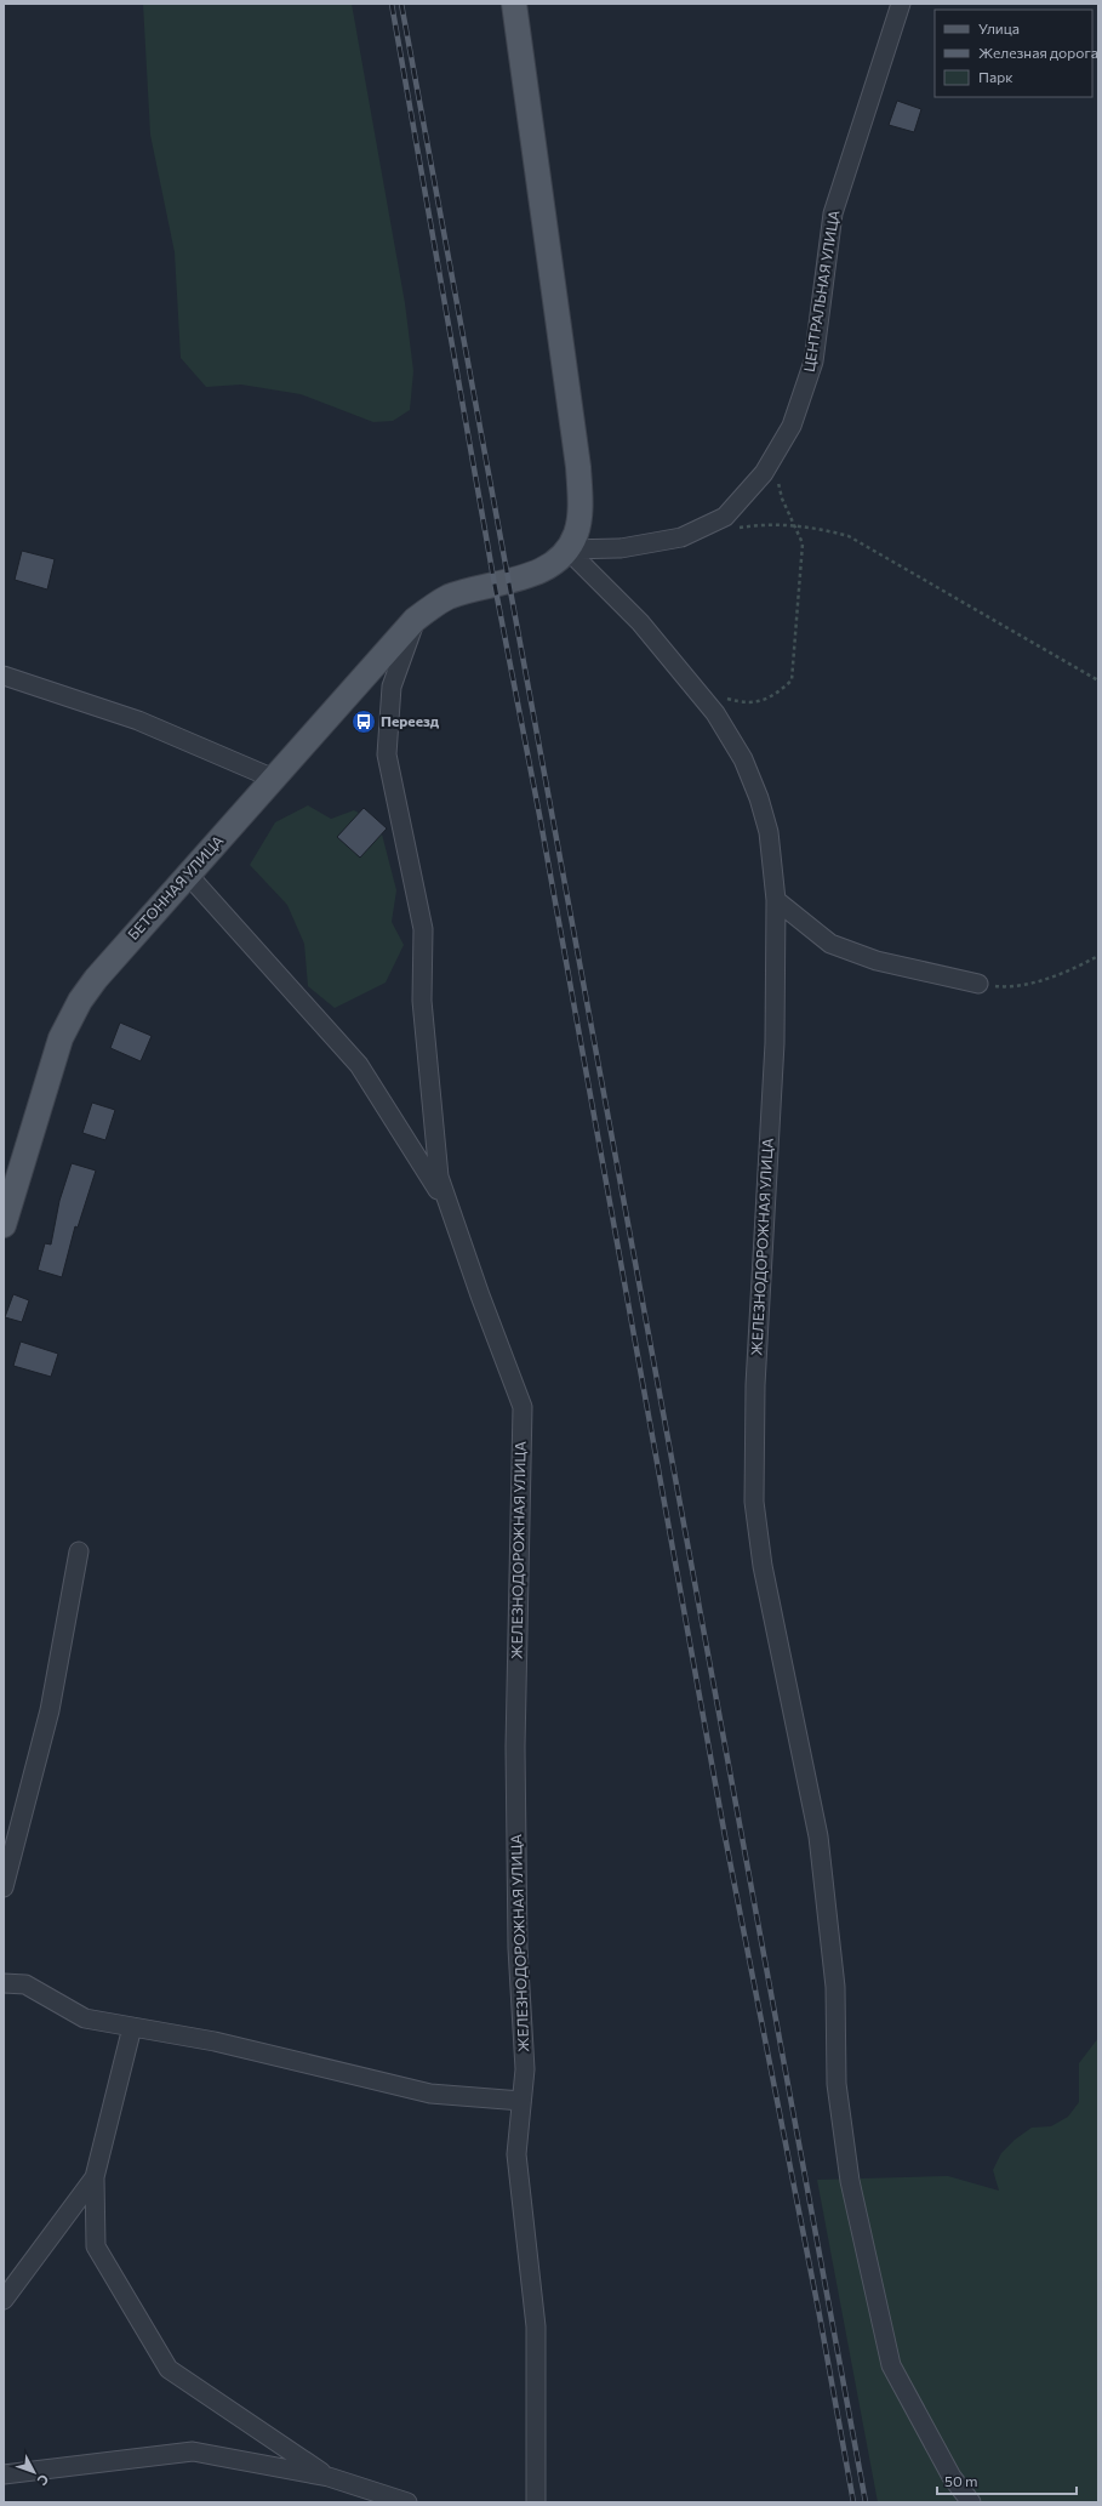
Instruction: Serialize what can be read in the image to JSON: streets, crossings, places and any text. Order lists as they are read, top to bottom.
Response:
{
  "streets": {
    "main road": ["БЕТОННАЯ УЛИЦА"],
    "street": ["ЦЕНТРАЛЬНАЯ УЛИЦА", "ЖЕЛЕЗНОДОРОЖНАЯ УЛИЦА"]
  },
  "crossings": [
    ["ЦЕНТРАЛЬНАЯ УЛИЦА", "БЕТОННАЯ УЛИЦА"],
    ["ЦЕНТРАЛЬНАЯ УЛИЦА", "ЖЕЛЕЗНОДОРОЖНАЯ УЛИЦА"],
    ["БЕТОННАЯ УЛИЦА", "ЖЕЛЕЗНОДОРОЖНАЯ УЛИЦА"]
  ],
  "places": {
    "bus stop": ["Переезд"]
  },
  "legend": ["Улица", "Железная дорога", "Парк"],
  "scale_bar": "50 m",
  "north": "bottom right"
}
